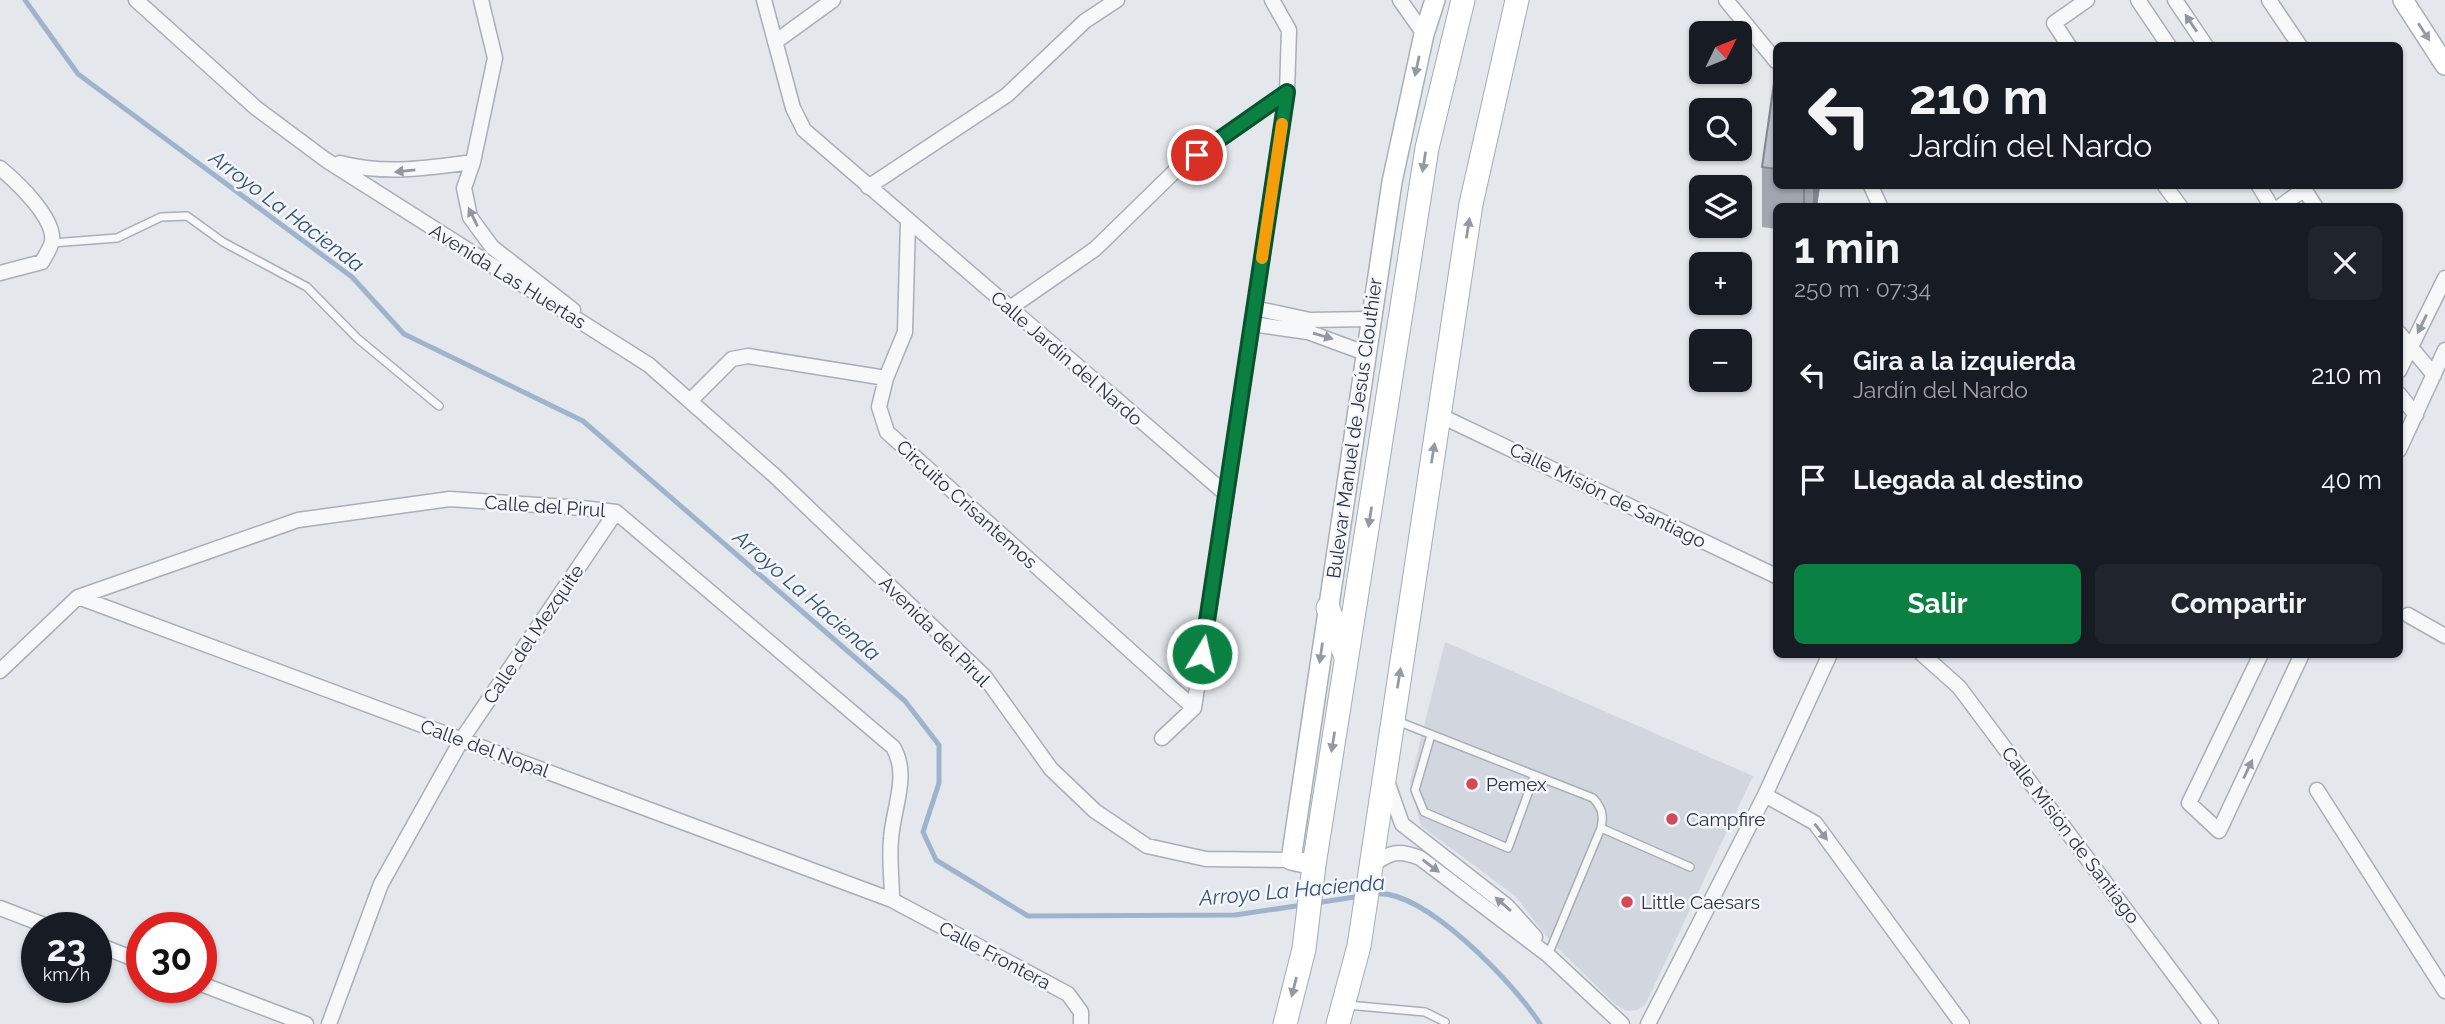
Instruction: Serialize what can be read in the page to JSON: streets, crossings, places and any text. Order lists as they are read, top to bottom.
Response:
{
  "streets": {
    "street": [
      "Avenida Las Huertas",
      "Calle Jardín del Nardo",
      "Bulevar Manuel de Jesús Clouthier",
      "Calle Misión de Santiago",
      "Circuito Crisantemos",
      "Calle del Pirul",
      "Avenida del Pirul",
      "Calle del Mezquite",
      "Calle del Nopal",
      "Calle Frontera"
    ]
  },
  "crossings": [
    ["Avenida Las Huertas", "Avenida del Pirul"],
    ["Calle Jardín del Nardo", "Circuito Crisantemos"],
    ["Bulevar Manuel de Jesús Clouthier", "Avenida del Pirul"],
    ["Calle del Pirul", "Calle del Mezquite"],
    ["Calle del Pirul", "Calle del Nopal"],
    ["Calle del Pirul", "Calle Frontera"],
    ["Calle del Mezquite", "Calle del Nopal"],
    ["Calle del Nopal", "Calle Frontera"]
  ],
  "water": ["Arroyo La Hacienda"],
  "places": ["Pemex", "Campfire", "Little Caesars"],
  "north": "top right",
  "page": {
    "map_buttons": ["+", "−"],
    "turn": ["210 m", "Jardín del Nardo"],
    "heading": ["1 min", "250 m · 07:34"],
    "list": [
      {
        "name": "Gira a la izquierda",
        "note": "Jardín del Nardo",
        "value": "210 m"
      },
      {
        "name": "Llegada al destino",
        "value": "40 m"
      }
    ],
    "buttons": ["Salir", "Compartir"],
    "speed": "23 km/h",
    "limit": "30"
  }
}
